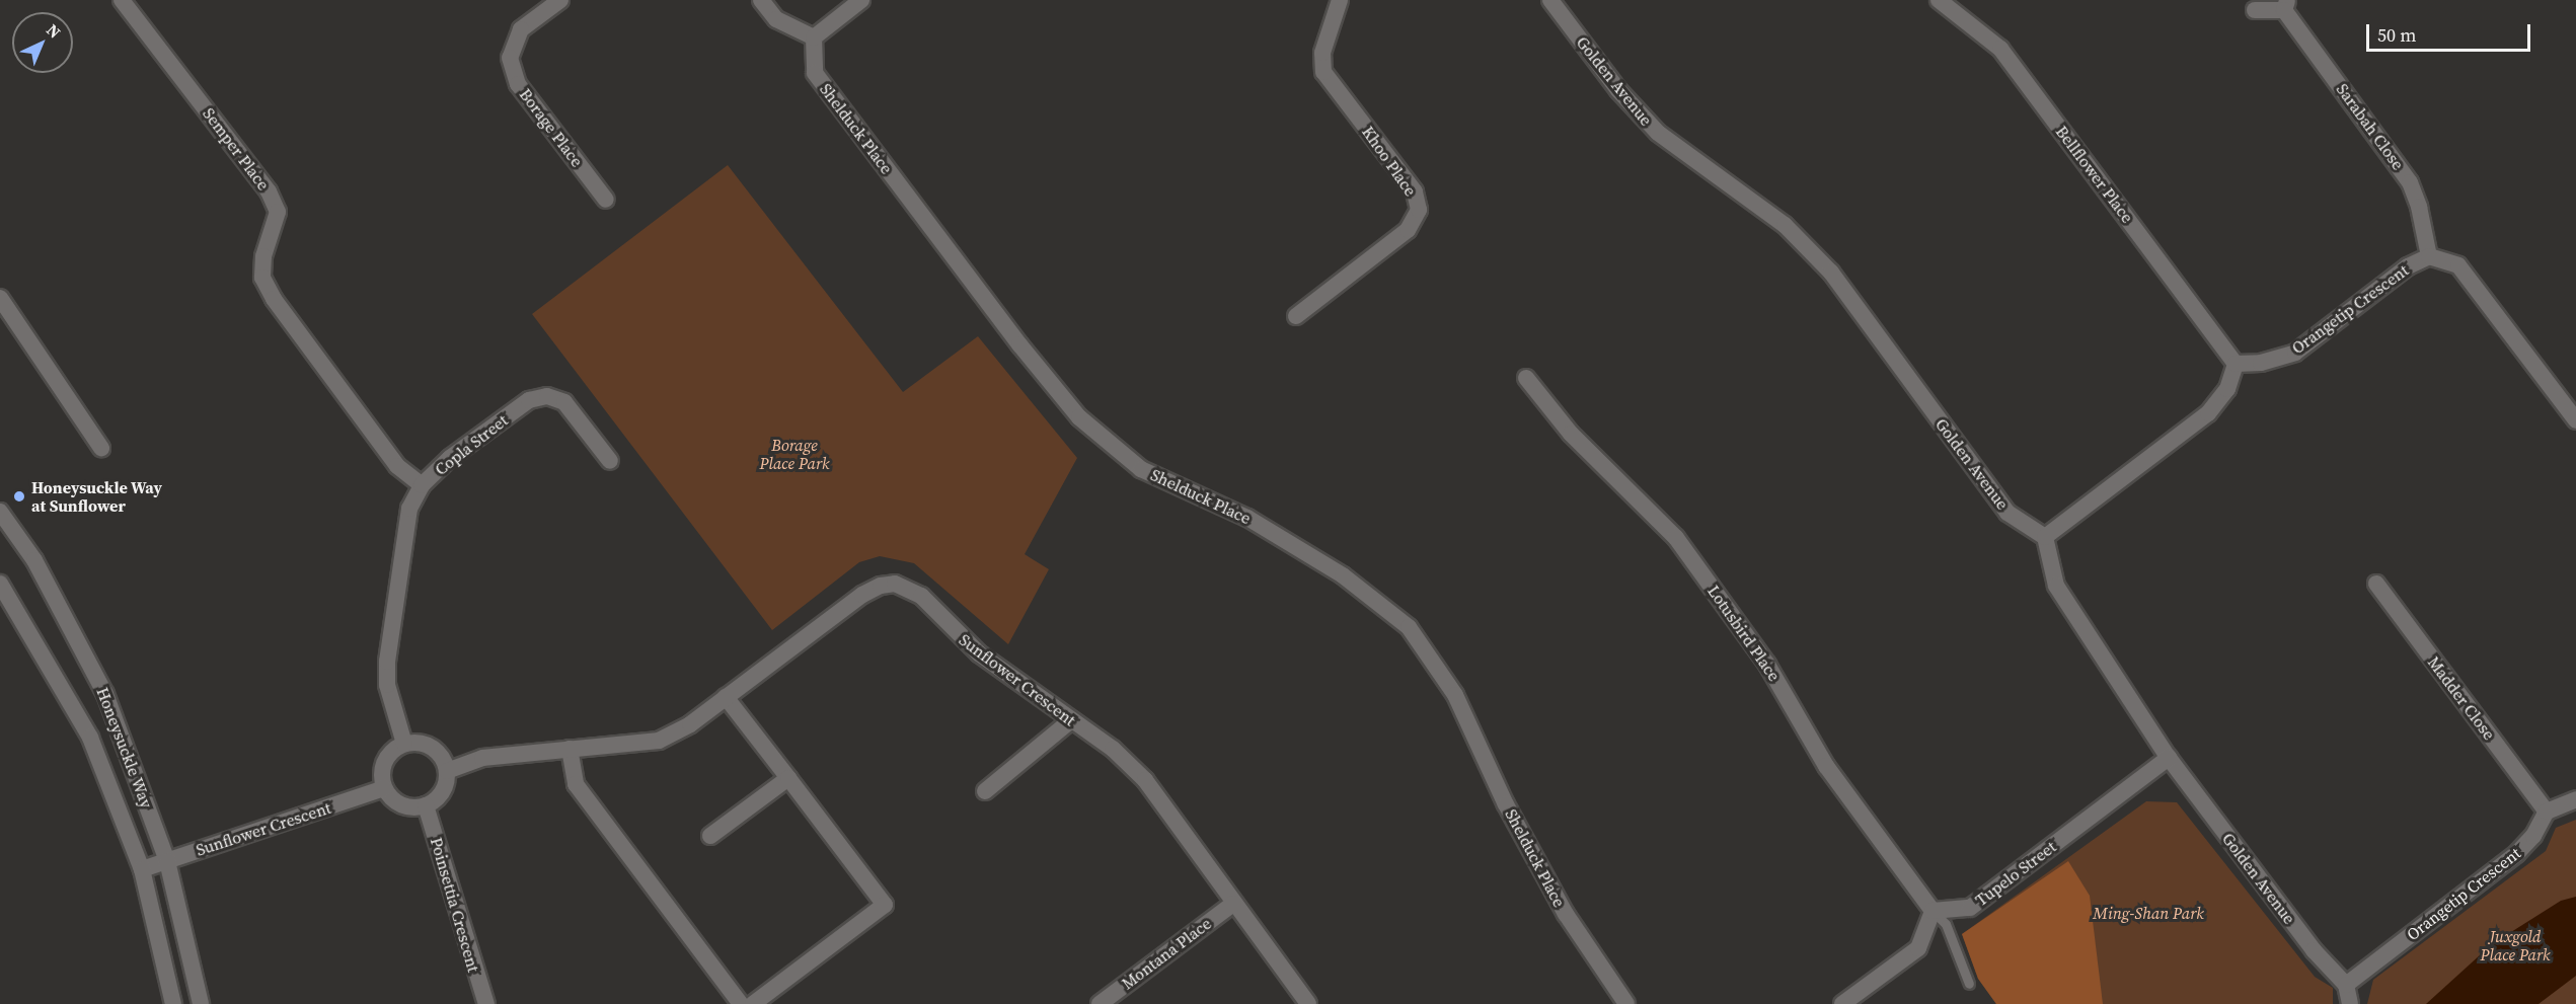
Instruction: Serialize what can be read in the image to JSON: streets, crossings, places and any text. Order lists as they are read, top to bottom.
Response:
{
  "streets": {
    "street": [
      "Golden Avenue",
      "Sarabah Close",
      "Borage Place",
      "Shelduck Place",
      "Semper Place",
      "Khoo Place",
      "Bellflower Place",
      "Orangetip Crescent",
      "Copla Street",
      "Lotusbird Place",
      "Sunflower Crescent",
      "Madder Close",
      "Honeysuckle Way",
      "Tupelo Street",
      "Poinsettia Crescent",
      "Montana Place"
    ]
  },
  "crossings": [
    ["Golden Avenue", "Orangetip Crescent"],
    ["Golden Avenue", "Tupelo Street"],
    ["Sarabah Close", "Orangetip Crescent"],
    ["Semper Place", "Copla Street"],
    ["Bellflower Place", "Orangetip Crescent"],
    ["Orangetip Crescent", "Madder Close"],
    ["Copla Street", "Sunflower Crescent"],
    ["Copla Street", "Poinsettia Crescent"],
    ["Lotusbird Place", "Tupelo Street"],
    ["Sunflower Crescent", "Honeysuckle Way"],
    ["Sunflower Crescent", "Poinsettia Crescent"],
    ["Sunflower Crescent", "Montana Place"]
  ],
  "parks": ["Borage Place Park", "Ming-Shan Park", "Juxgold Place Park"],
  "places": ["Honeysuckle Way at Sunflower"],
  "scale_bar": "50 m",
  "north": "top right"
}
